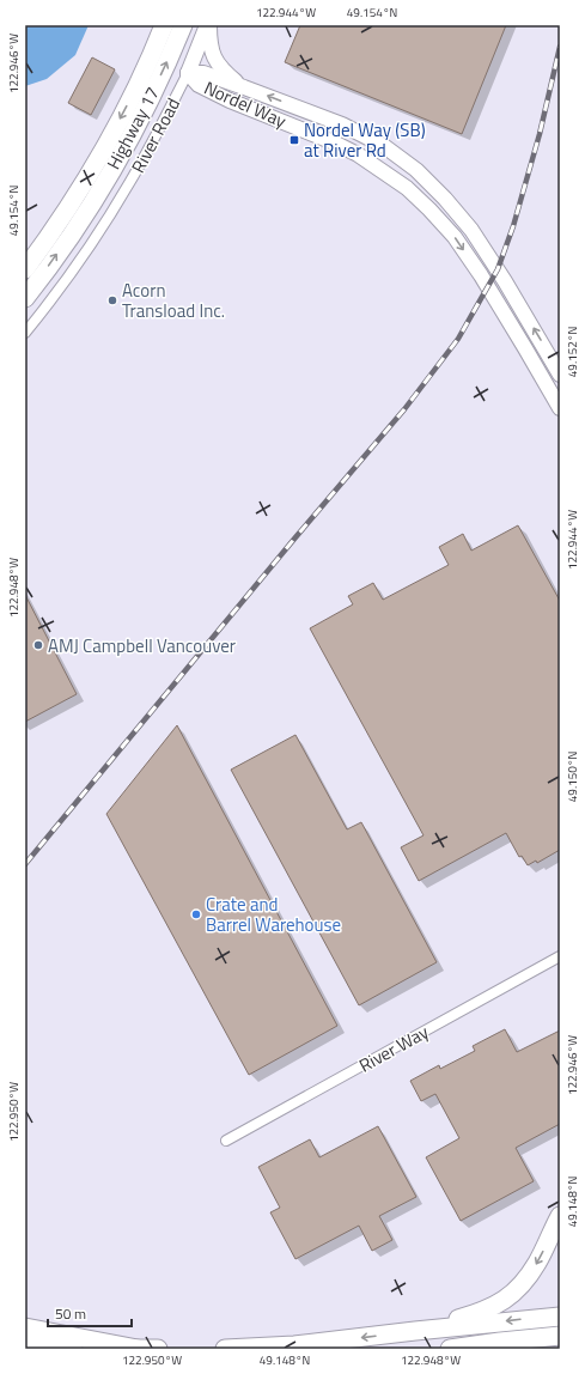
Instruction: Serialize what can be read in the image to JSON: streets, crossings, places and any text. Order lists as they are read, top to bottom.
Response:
{
  "streets": {
    "highway": ["Highway 17"],
    "street": ["Nordel Way", "River Road", "River Way"]
  },
  "crossings": [
    ["Nordel Way", "River Road"]
  ],
  "places": {
    "transit": ["Nordel Way (SB) at River Rd"],
    "other": ["Acorn Transload Inc.", "AMJ Campbell Vancouver", "Crate and Barrel Warehouse"]
  },
  "scale_bar": "50 m",
  "coordinates": [
    "122.944°W",
    "49.154°N",
    "122.946°W",
    "49.152°N",
    "122.948°W",
    "49.150°N",
    "122.950°W",
    "49.148°N"
  ]
}
